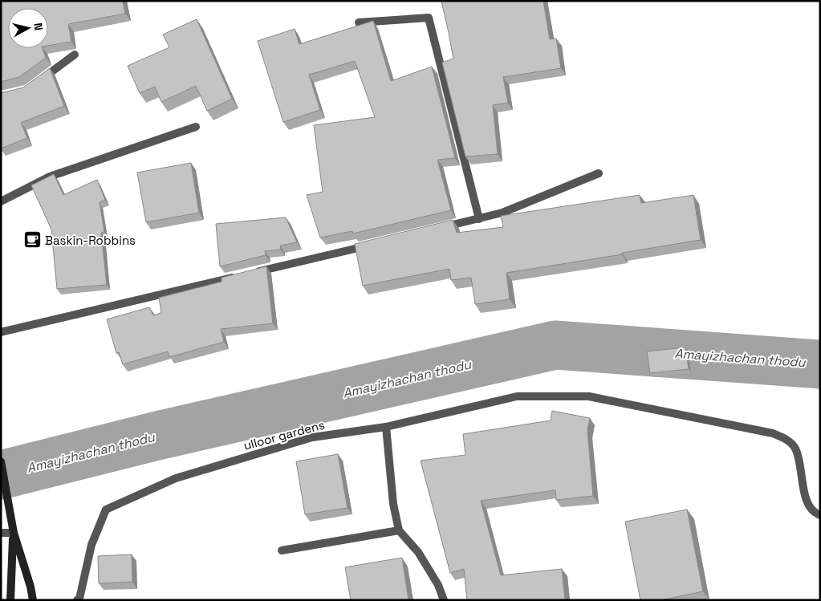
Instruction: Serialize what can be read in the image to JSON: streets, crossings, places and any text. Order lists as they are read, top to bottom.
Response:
{
  "streets": {
    "street": ["ulloor gardens"]
  },
  "water": ["Amayizhachan thodu"],
  "places": {
    "cafe": ["Baskin-Robbins"]
  },
  "north": "right"
}
